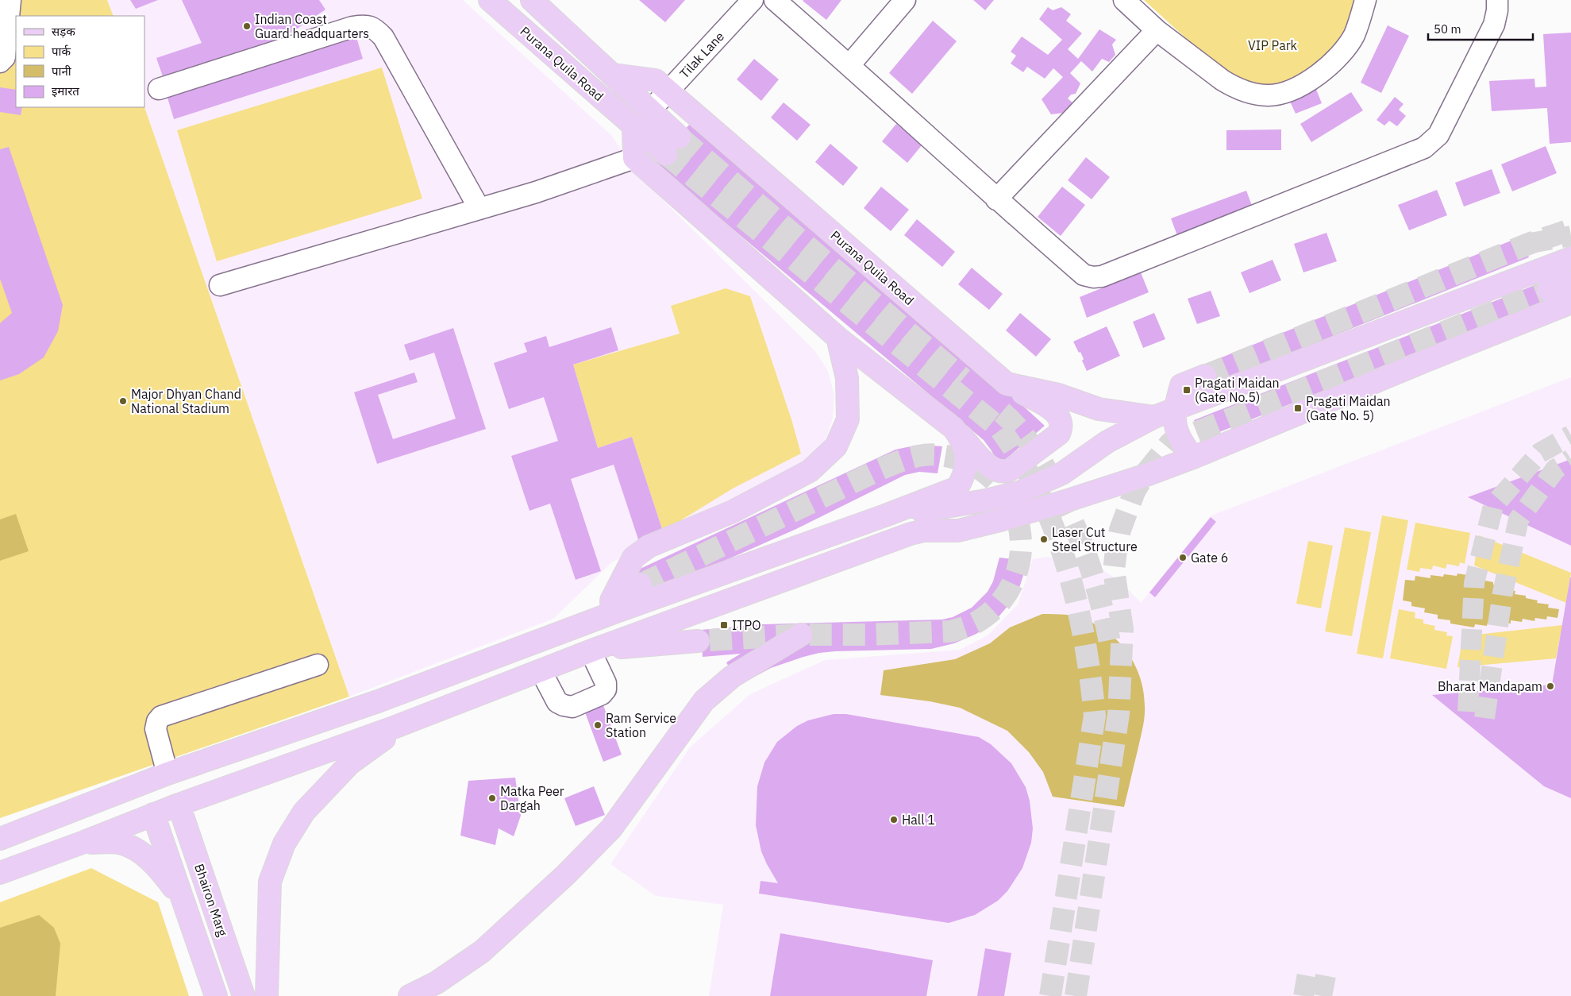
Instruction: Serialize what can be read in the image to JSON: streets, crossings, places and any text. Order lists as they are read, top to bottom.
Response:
{
  "streets": {
    "main road": ["Purana Quila Road", "Bhairon Marg"],
    "street": ["Tilak Lane"]
  },
  "crossings": [
    ["Tilak Lane", "Purana Quila Road"]
  ],
  "parks": ["VIP Park"],
  "places": {
    "other": [
      "Indian Coast Guard headquarters",
      "Major Dhyan Chand National Stadium",
      "Laser Cut Steel Structure",
      "Gate 6",
      "Bharat Mandapam",
      "Ram Service Station",
      "Matka Peer Dargah",
      "Hall 1"
    ],
    "transit": ["Pragati Maidan (Gate No.5)", "Pragati Maidan (Gate No. 5)", "ITPO"]
  },
  "legend": [
    "सड़क",
    "पार्क",
    "पानी",
    "इमारत"
  ],
  "scale_bar": "50 m"
}
